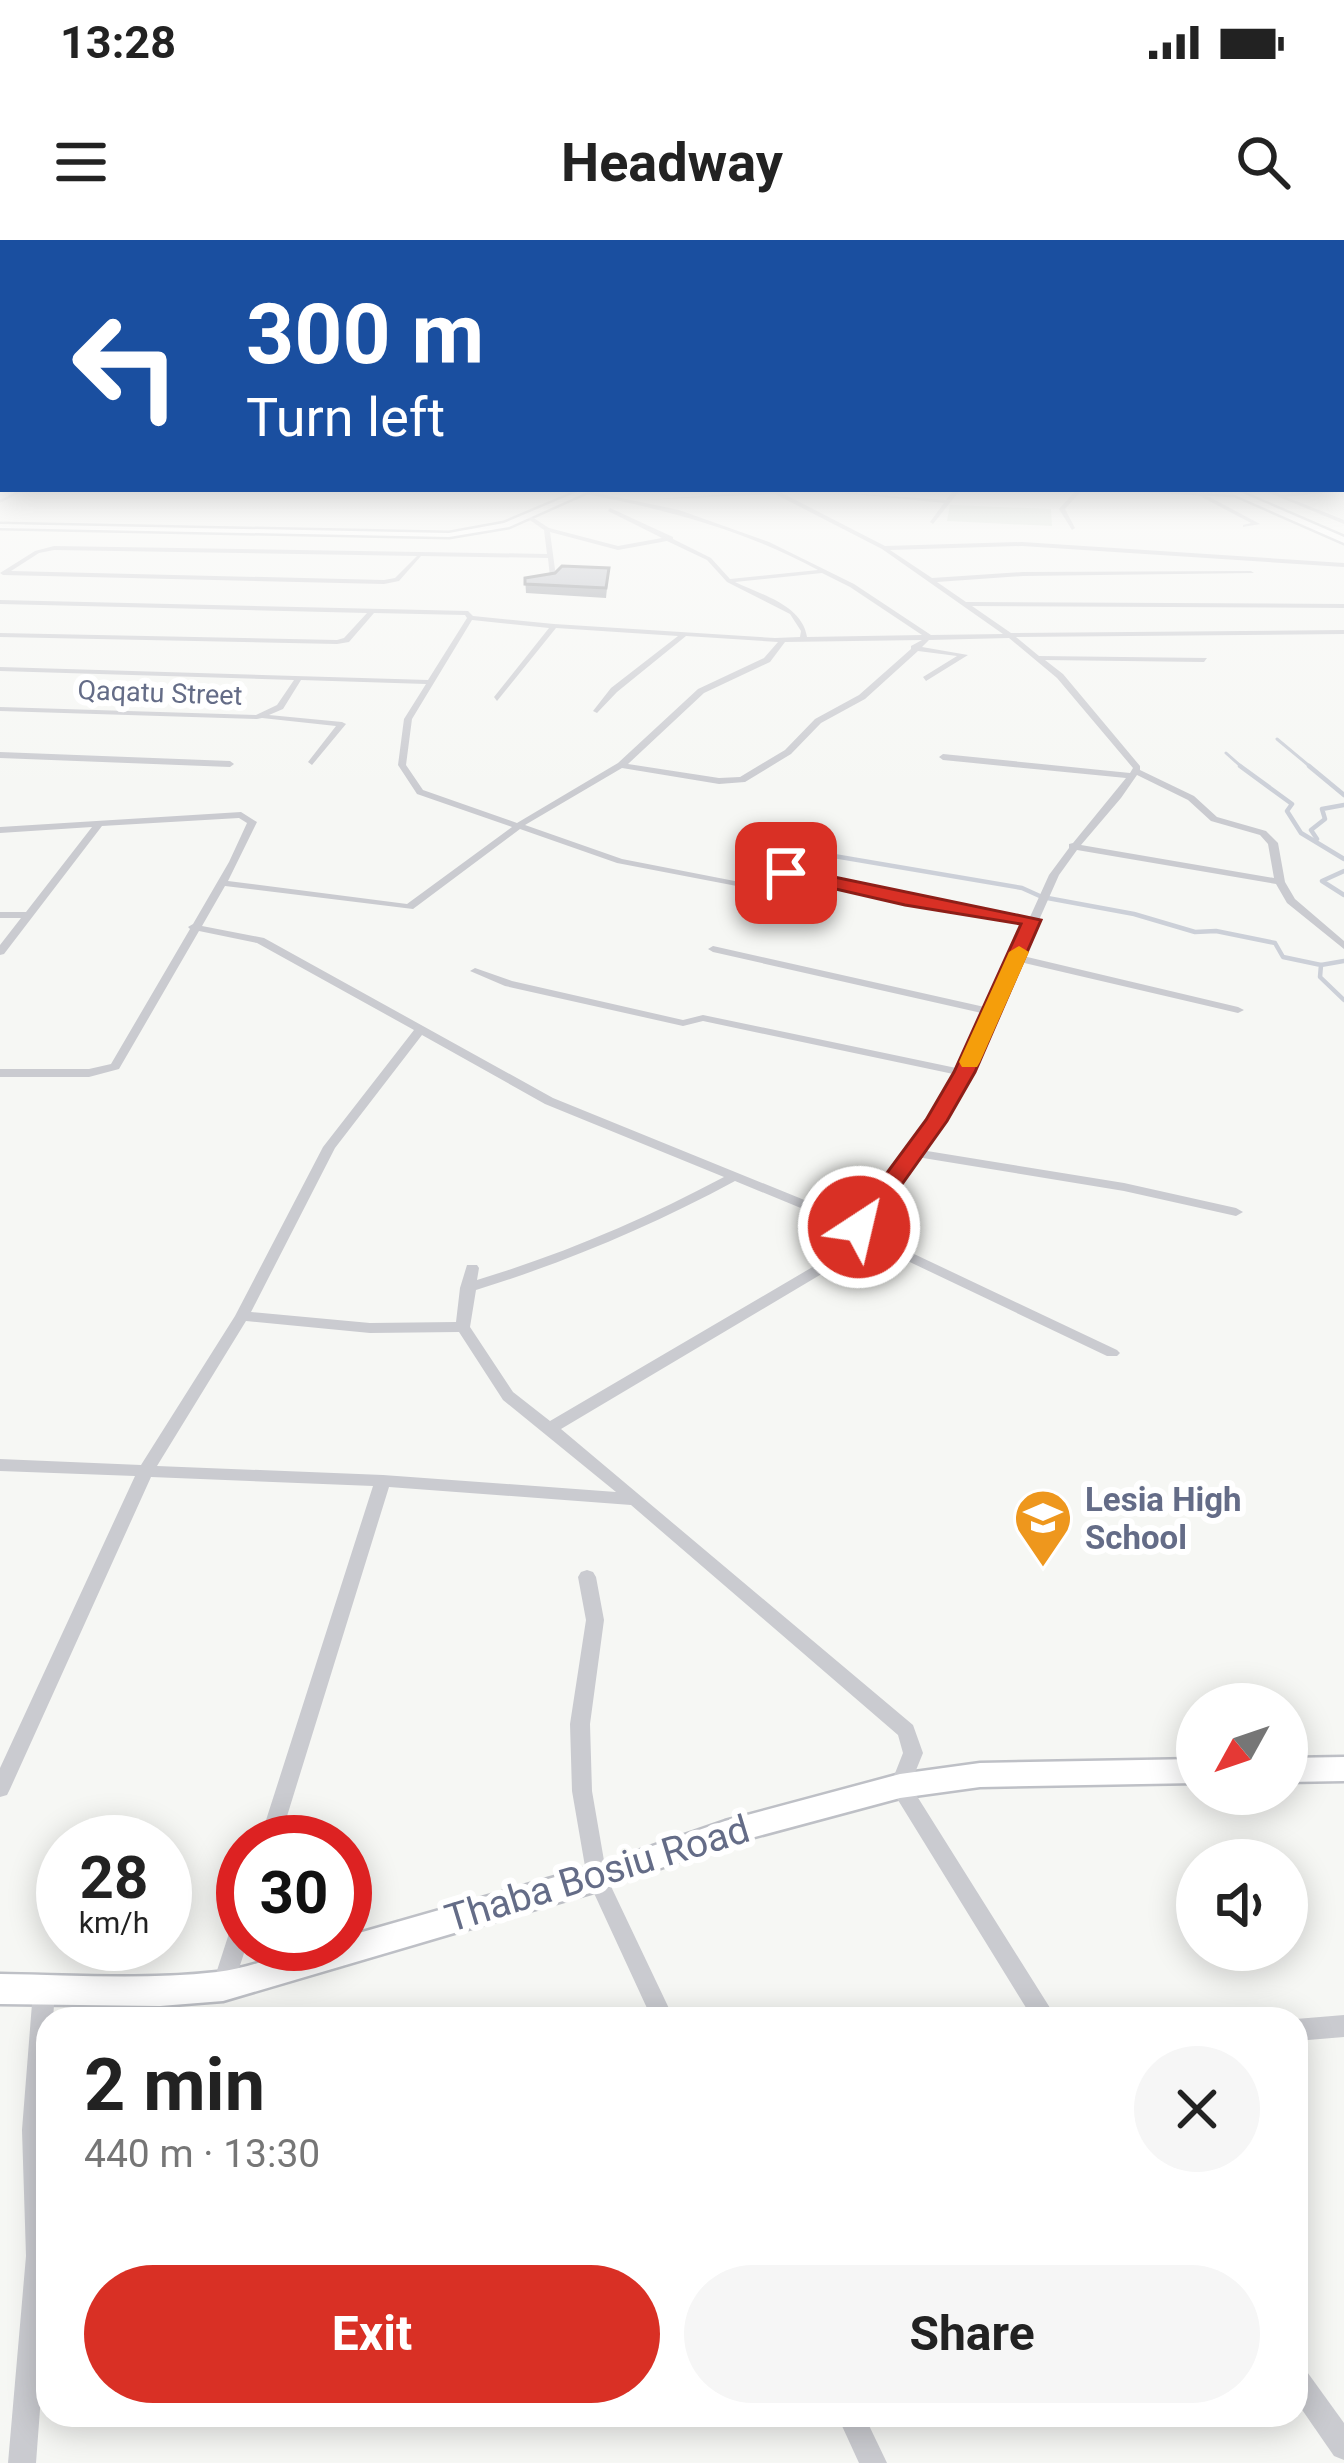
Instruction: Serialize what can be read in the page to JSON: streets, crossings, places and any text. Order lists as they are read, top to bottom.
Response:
{
  "streets": {
    "main road": ["Thaba Bosiu Road"],
    "street": ["Qaqatu Street"]
  },
  "places": {
    "school or university": ["Lesia High School"]
  },
  "north": "bottom left",
  "page": {
    "status": "13:28",
    "header": "Headway",
    "turn": ["300 m", "Turn left"],
    "speed": "28 km/h",
    "limit": "30",
    "heading": ["2 min", "440 m · 13:30"],
    "buttons": ["Exit", "Share"]
  }
}
